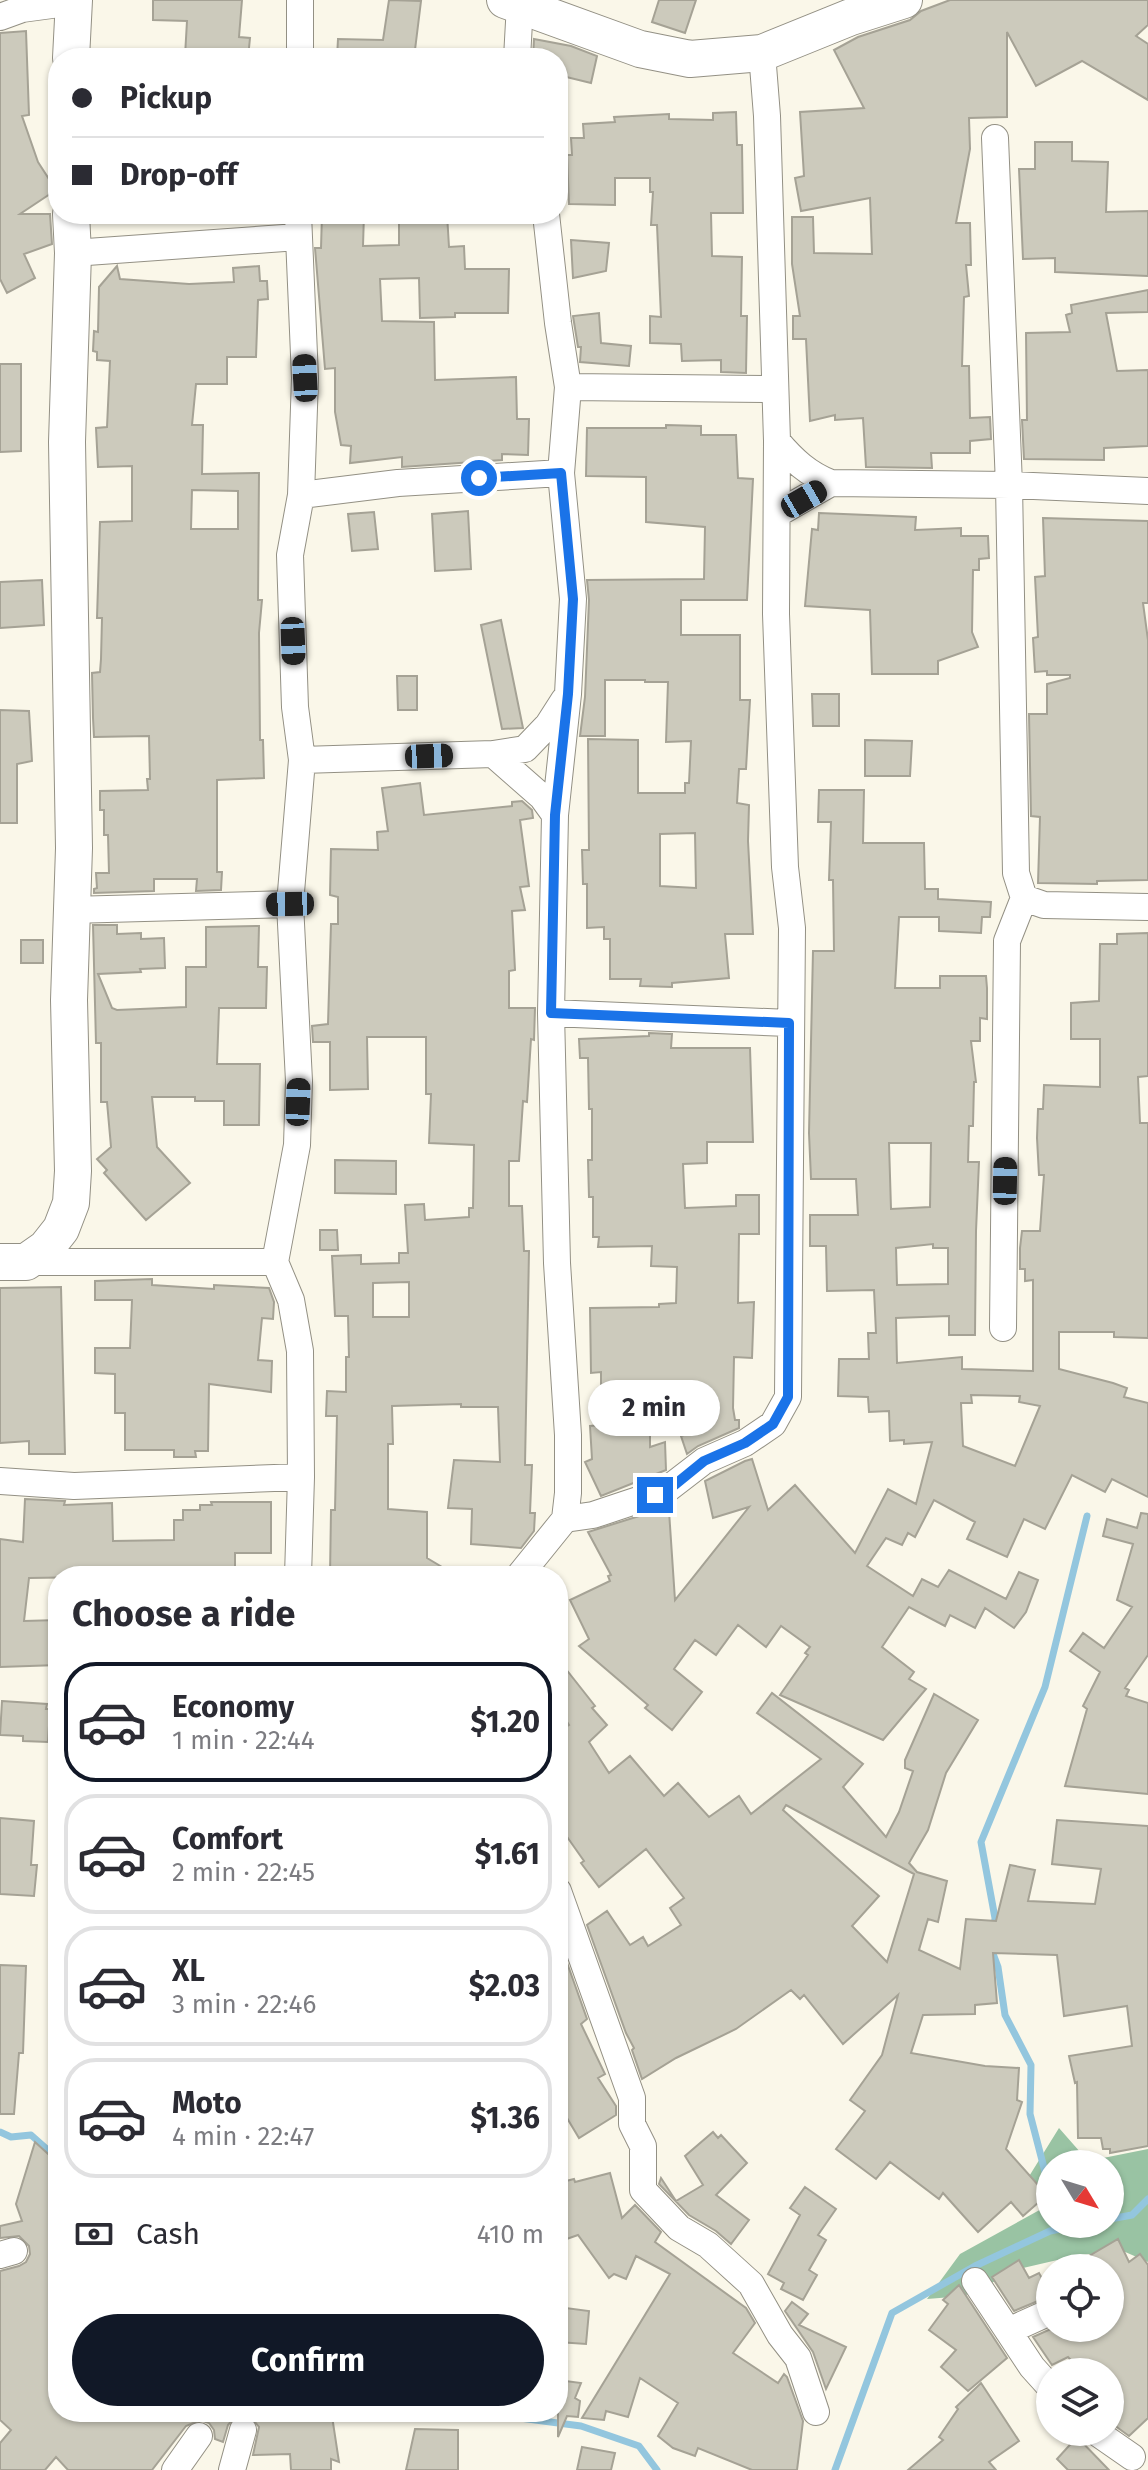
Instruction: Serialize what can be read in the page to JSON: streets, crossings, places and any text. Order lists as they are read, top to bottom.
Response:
{
  "north": "bottom right",
  "page": {
    "banner": ["Pickup", "Drop-off"],
    "bubble": "2 min",
    "heading": "Choose a ride",
    "list": [
      {
        "name": "Economy",
        "note": "1 min · 22:44",
        "value": "$1.20"
      },
      {
        "name": "Comfort",
        "note": "2 min · 22:45",
        "value": "$1.61"
      },
      {
        "name": "XL",
        "note": "3 min · 22:46",
        "value": "$2.03"
      },
      {
        "name": "Moto",
        "note": "4 min · 22:47",
        "value": "$1.36"
      }
    ],
    "pay": ["Cash", "410 m"],
    "buttons": "Confirm"
  }
}
